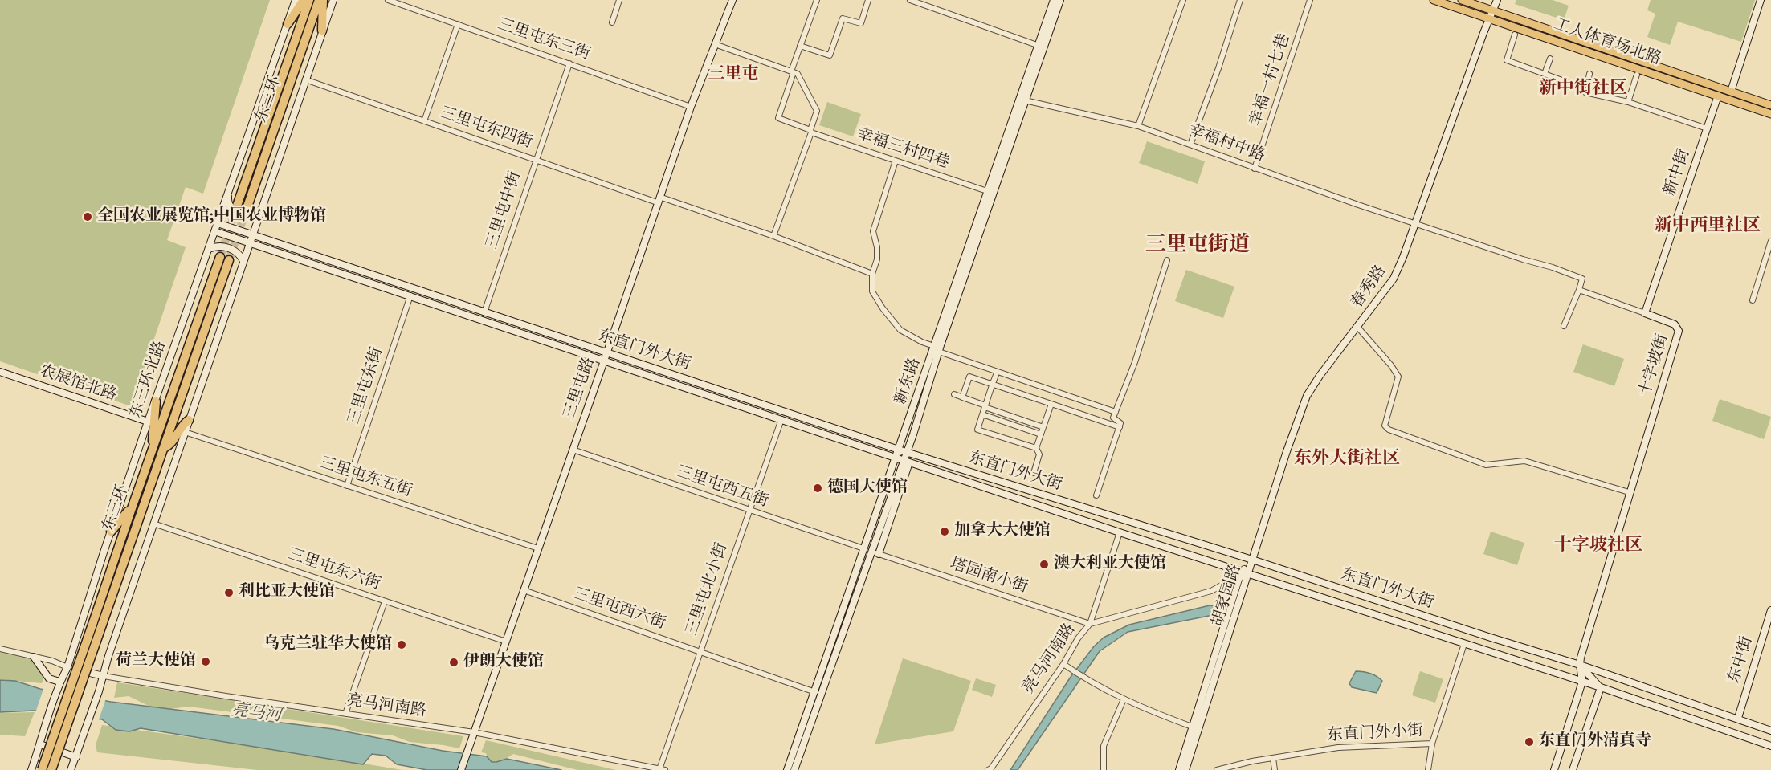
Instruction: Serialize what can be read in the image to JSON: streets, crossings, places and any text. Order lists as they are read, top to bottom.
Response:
{
  "streets": {
    "highway": ["东三环"],
    "main road": [
      "工人体育场北路",
      "新中街",
      "春秀路",
      "东直门外大街",
      "十字坡街",
      "东三环北路",
      "新东路",
      "农展馆北路",
      "三里屯路",
      "胡家园路",
      "东中街"
    ],
    "street": [
      "三里屯东三街",
      "幸福一村七巷",
      "三里屯东四街",
      "幸福村中路",
      "幸福三村四巷",
      "三里屯中街",
      "三里屯东街",
      "三里屯东五街",
      "三里屯西五街",
      "三里屯东六街",
      "塔园南小街",
      "三里屯北小街",
      "三里屯西六街",
      "亮马河南路",
      "东直门外小街"
    ]
  },
  "crossings": [
    ["三里屯东三街", "三里屯中街"],
    ["三里屯东三街", "三里屯路"],
    ["工人体育场北路", "新中街"],
    ["工人体育场北路", "春秀路"],
    ["幸福一村七巷", "幸福村中路"],
    ["三里屯东四街", "三里屯中街"],
    ["三里屯东四街", "三里屯路"],
    ["幸福村中路", "春秀路"],
    ["幸福村中路", "新东路"],
    ["幸福三村四巷", "新东路"],
    ["新中街", "十字坡街"],
    ["三里屯中街", "东直门外大街"],
    ["春秀路", "东直门外大街"],
    ["春秀路", "胡家园路"],
    ["东直门外大街", "十字坡街"],
    ["东直门外大街", "东三环北路"],
    ["东直门外大街", "新东路"],
    ["东直门外大街", "三里屯东街"],
    ["东直门外大街", "三里屯路"],
    ["东直门外大街", "三里屯北小街"],
    ["东直门外大街", "胡家园路"],
    ["东直门外大街", "亮马河南路"],
    ["东直门外大街", "东中街"],
    ["东直门外大街", "东直门外小街"],
    ["东三环北路", "农展馆北路"],
    ["新东路", "三里屯西五街"],
    ["新东路", "三里屯西六街"],
    ["三里屯东街", "三里屯东五街"],
    ["三里屯路", "三里屯东五街"],
    ["三里屯路", "三里屯西五街"],
    ["三里屯路", "三里屯东六街"],
    ["三里屯路", "三里屯西六街"],
    ["三里屯路", "亮马河南路"],
    ["三里屯西五街", "三里屯北小街"],
    ["塔园南小街", "亮马河南路"],
    ["三里屯北小街", "三里屯西六街"],
    ["三里屯北小街", "亮马河南路"],
    ["胡家园路", "亮马河南路"]
  ],
  "districts": [
    "三里屯",
    "新中街社区",
    "新中西里社区",
    "三里屯街道",
    "东外大街社区",
    "十字坡社区"
  ],
  "water": ["亮马河"],
  "places": [
    "全国农业展览馆;中国农业博物馆",
    "德国大使馆",
    "加拿大大使馆",
    "澳大利亚大使馆",
    "利比亚大使馆",
    "乌克兰驻华大使馆",
    "荷兰大使馆",
    "伊朗大使馆",
    "东直门外清真寺"
  ]
}
